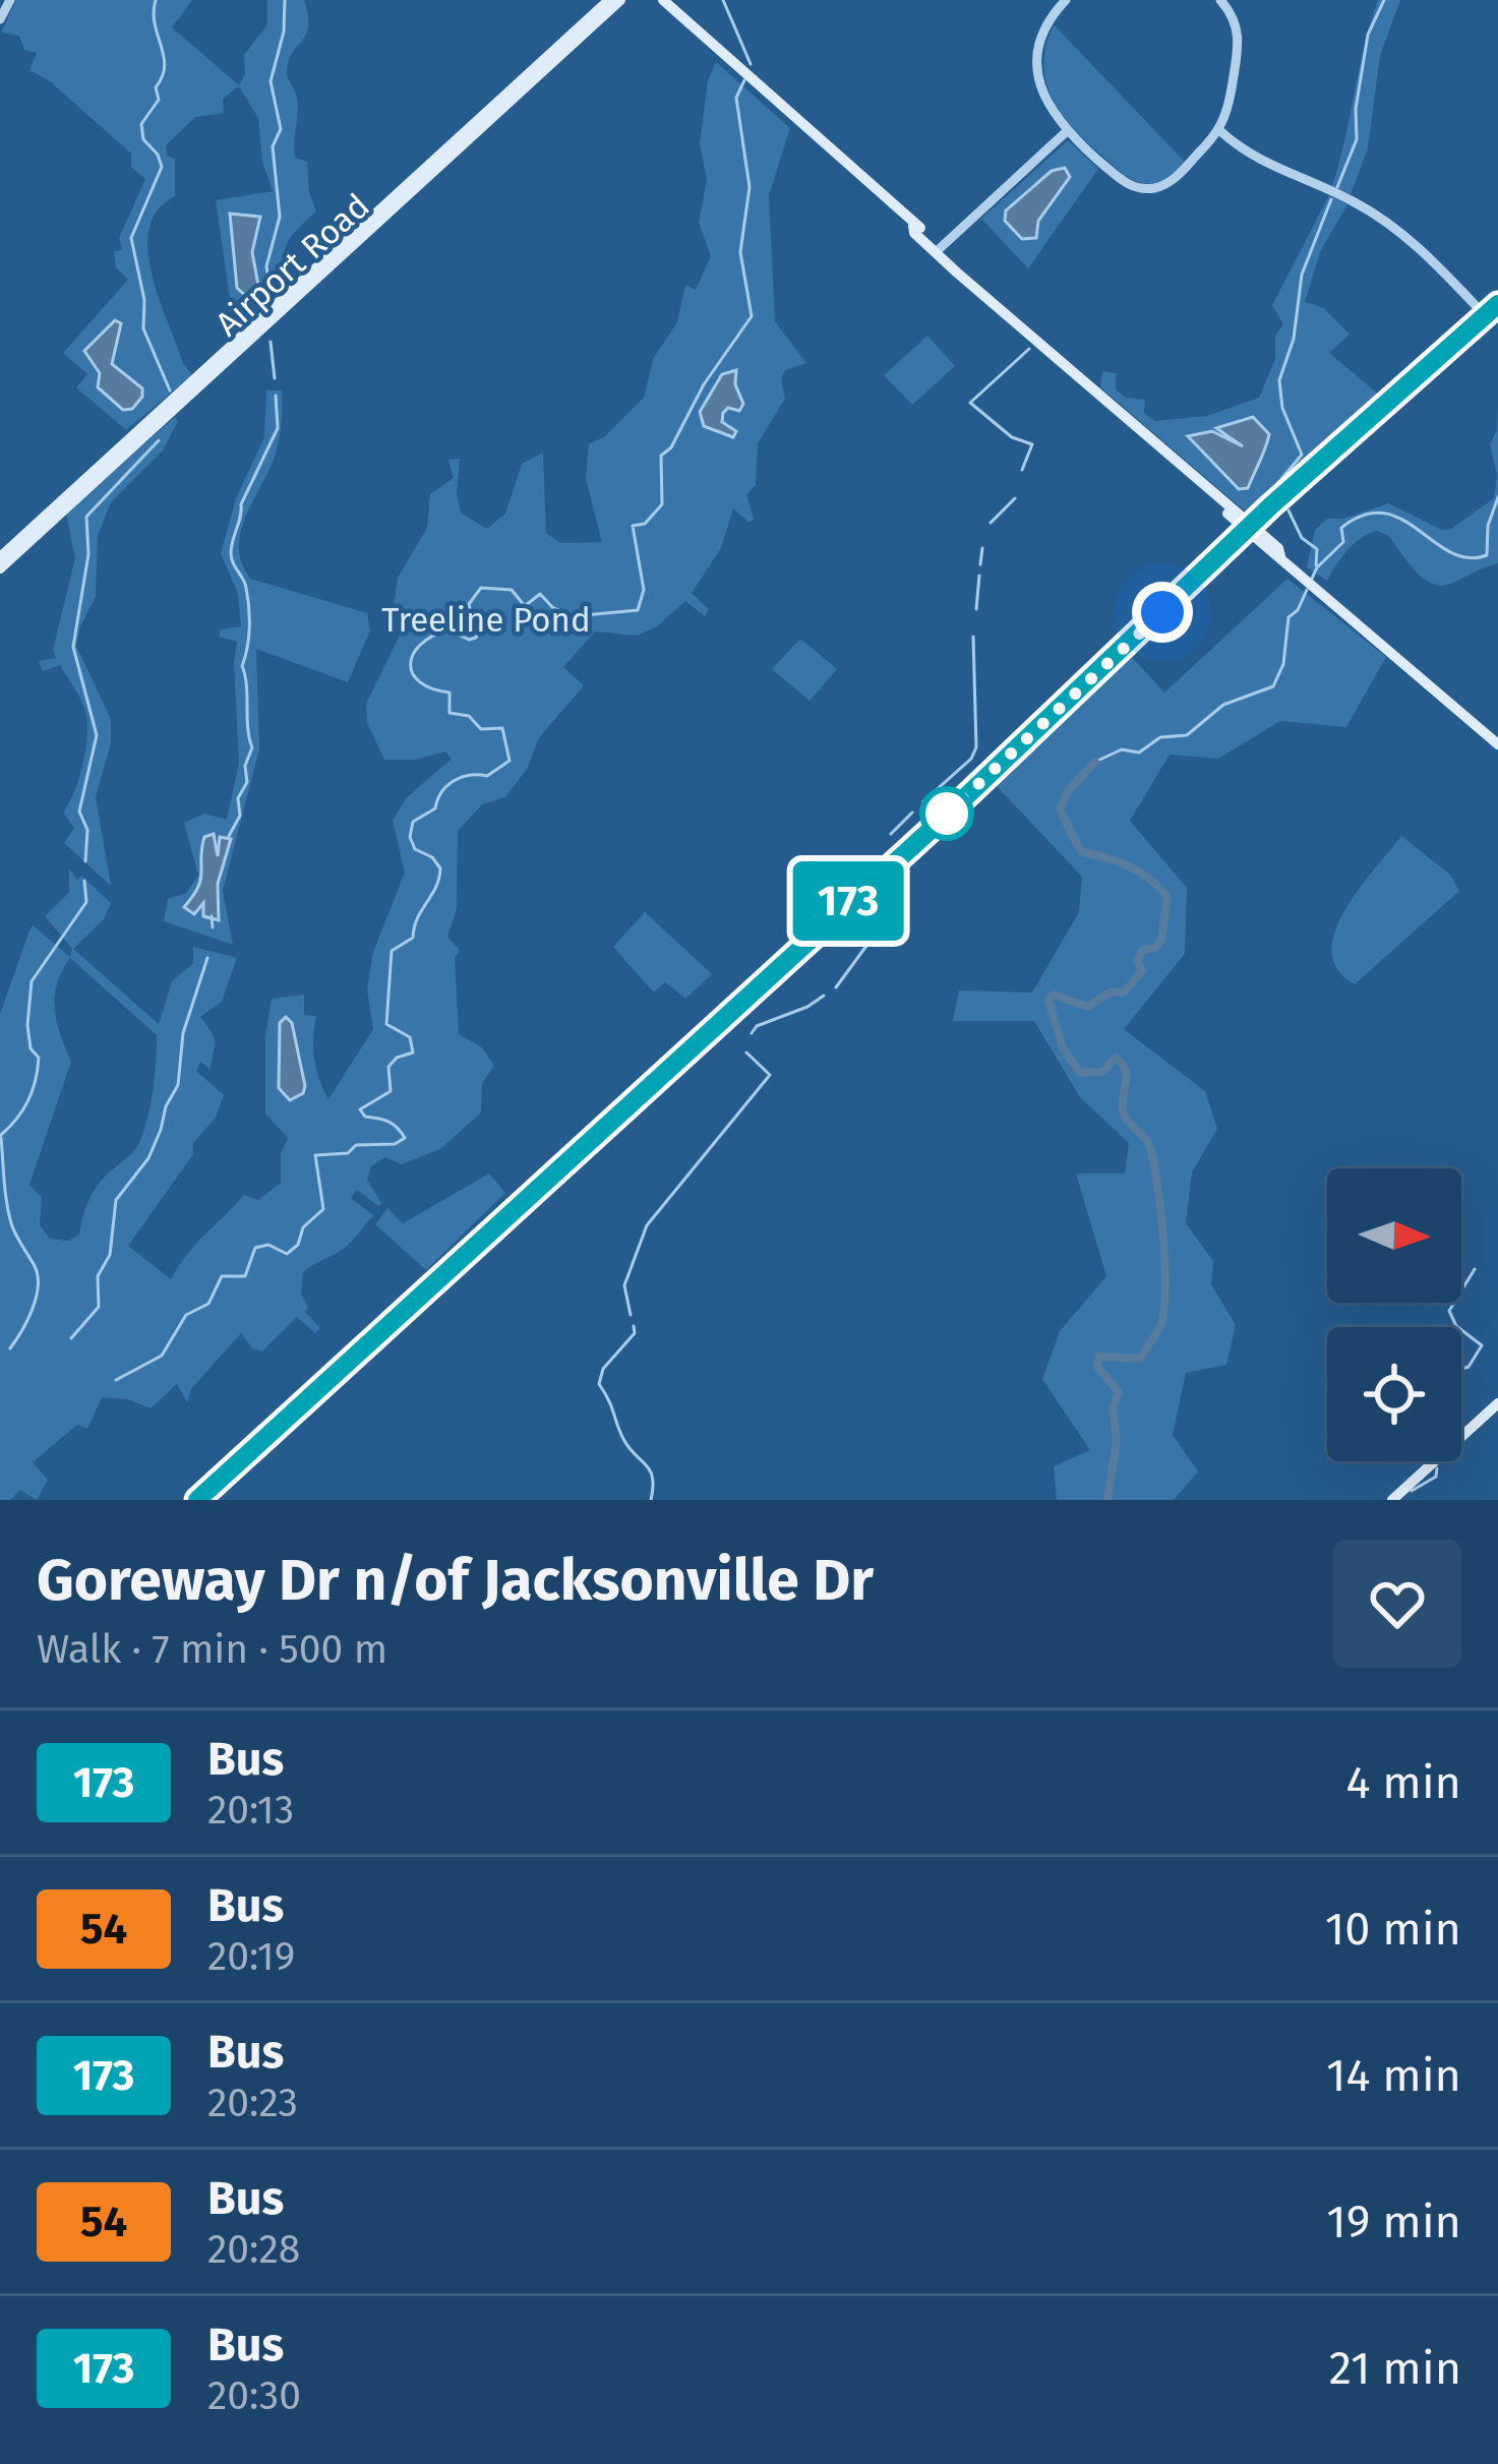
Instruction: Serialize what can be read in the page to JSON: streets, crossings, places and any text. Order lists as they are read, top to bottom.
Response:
{
  "streets": {
    "main road": ["Airport Road"]
  },
  "parks": ["Treeline Pond"],
  "lines": ["bus line 173"],
  "north": "right",
  "page": {
    "on_map": "173",
    "heading": ["Goreway Dr n/of Jacksonville Dr", "Walk · 7 min · 500 m"],
    "list": [
      {
        "mark": "173",
        "name": "Bus",
        "note": "20:13",
        "value": "4 min"
      },
      {
        "mark": "54",
        "name": "Bus",
        "note": "20:19",
        "value": "10 min"
      },
      {
        "mark": "173",
        "name": "Bus",
        "note": "20:23",
        "value": "14 min"
      },
      {
        "mark": "54",
        "name": "Bus",
        "note": "20:28",
        "value": "19 min"
      },
      {
        "mark": "173",
        "name": "Bus",
        "note": "20:30",
        "value": "21 min"
      }
    ]
  }
}
